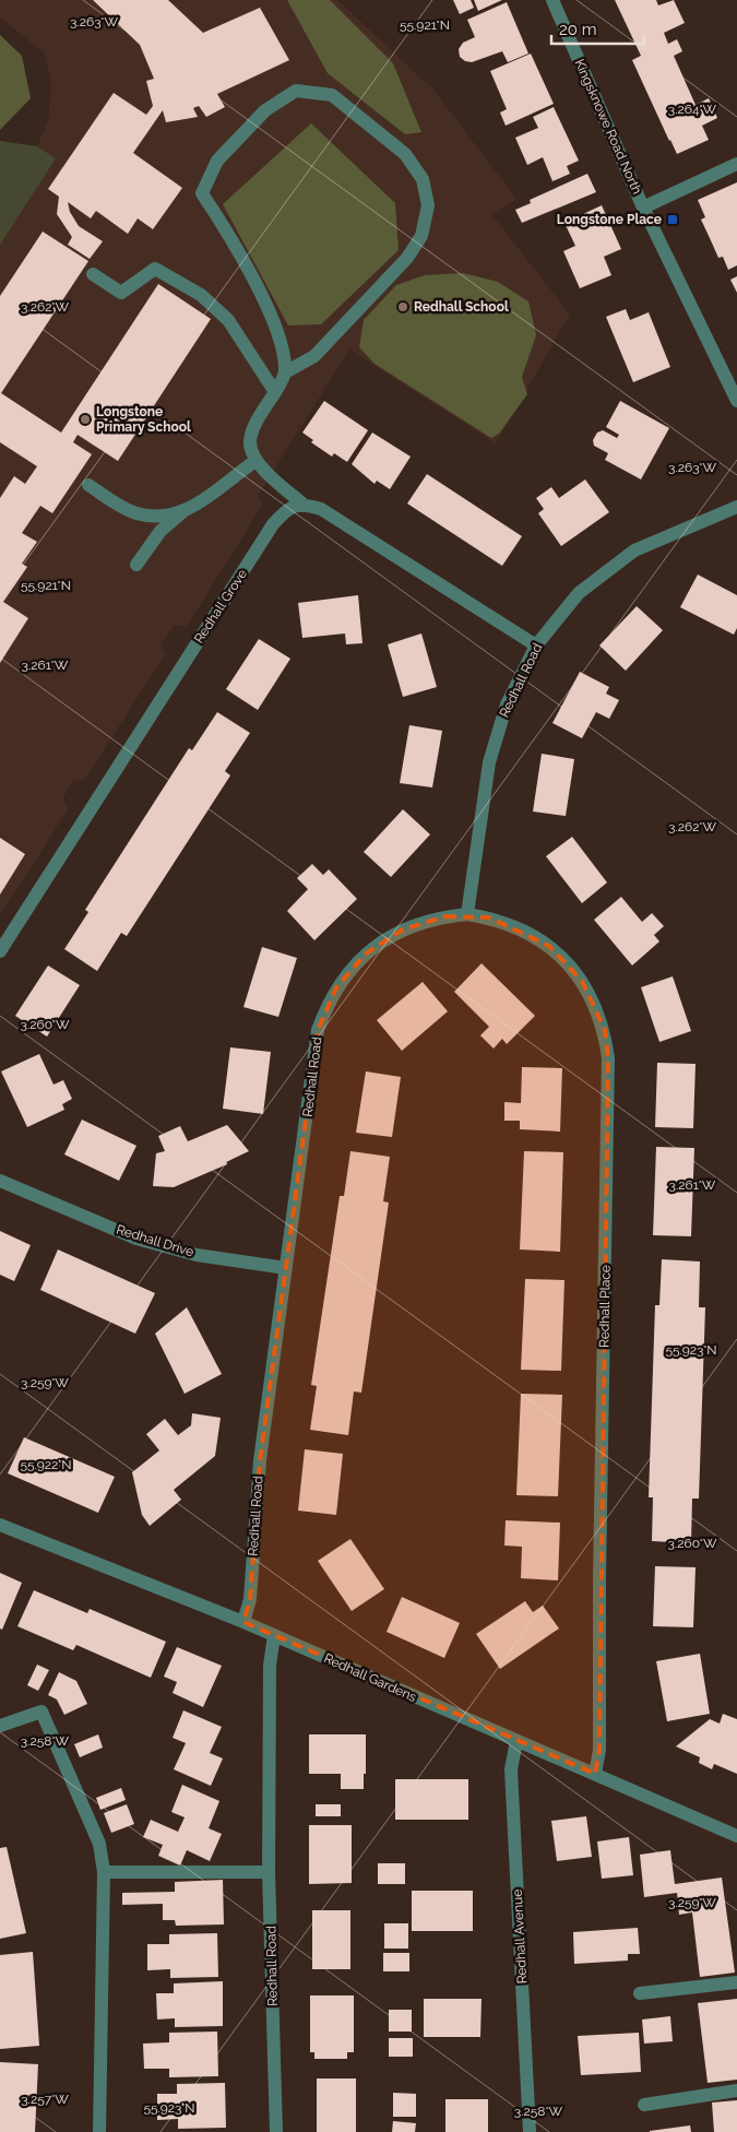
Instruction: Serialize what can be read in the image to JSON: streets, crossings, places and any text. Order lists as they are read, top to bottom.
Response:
{
  "streets": {
    "street": [
      "Kingsknowe Road North",
      "Redhall Grove",
      "Redhall Road",
      "Redhall Drive",
      "Redhall Place",
      "Redhall Gardens",
      "Redhall Avenue"
    ]
  },
  "crossings": [
    ["Redhall Road", "Redhall Drive"],
    ["Redhall Road", "Redhall Place"],
    ["Redhall Road", "Redhall Gardens"],
    ["Redhall Place", "Redhall Gardens"],
    ["Redhall Gardens", "Redhall Avenue"]
  ],
  "places": {
    "transit": ["Longstone Place"],
    "other": ["Redhall School", "Longstone Primary School"]
  },
  "scale_bar": "20 m",
  "coordinates": [
    "3.263°W",
    "55.921°N",
    "3.264°W",
    "3.262°W",
    "3.261°W",
    "3.260°W",
    "55.923°N",
    "3.259°W",
    "55.922°N",
    "3.258°W",
    "3.257°W"
  ]
}
